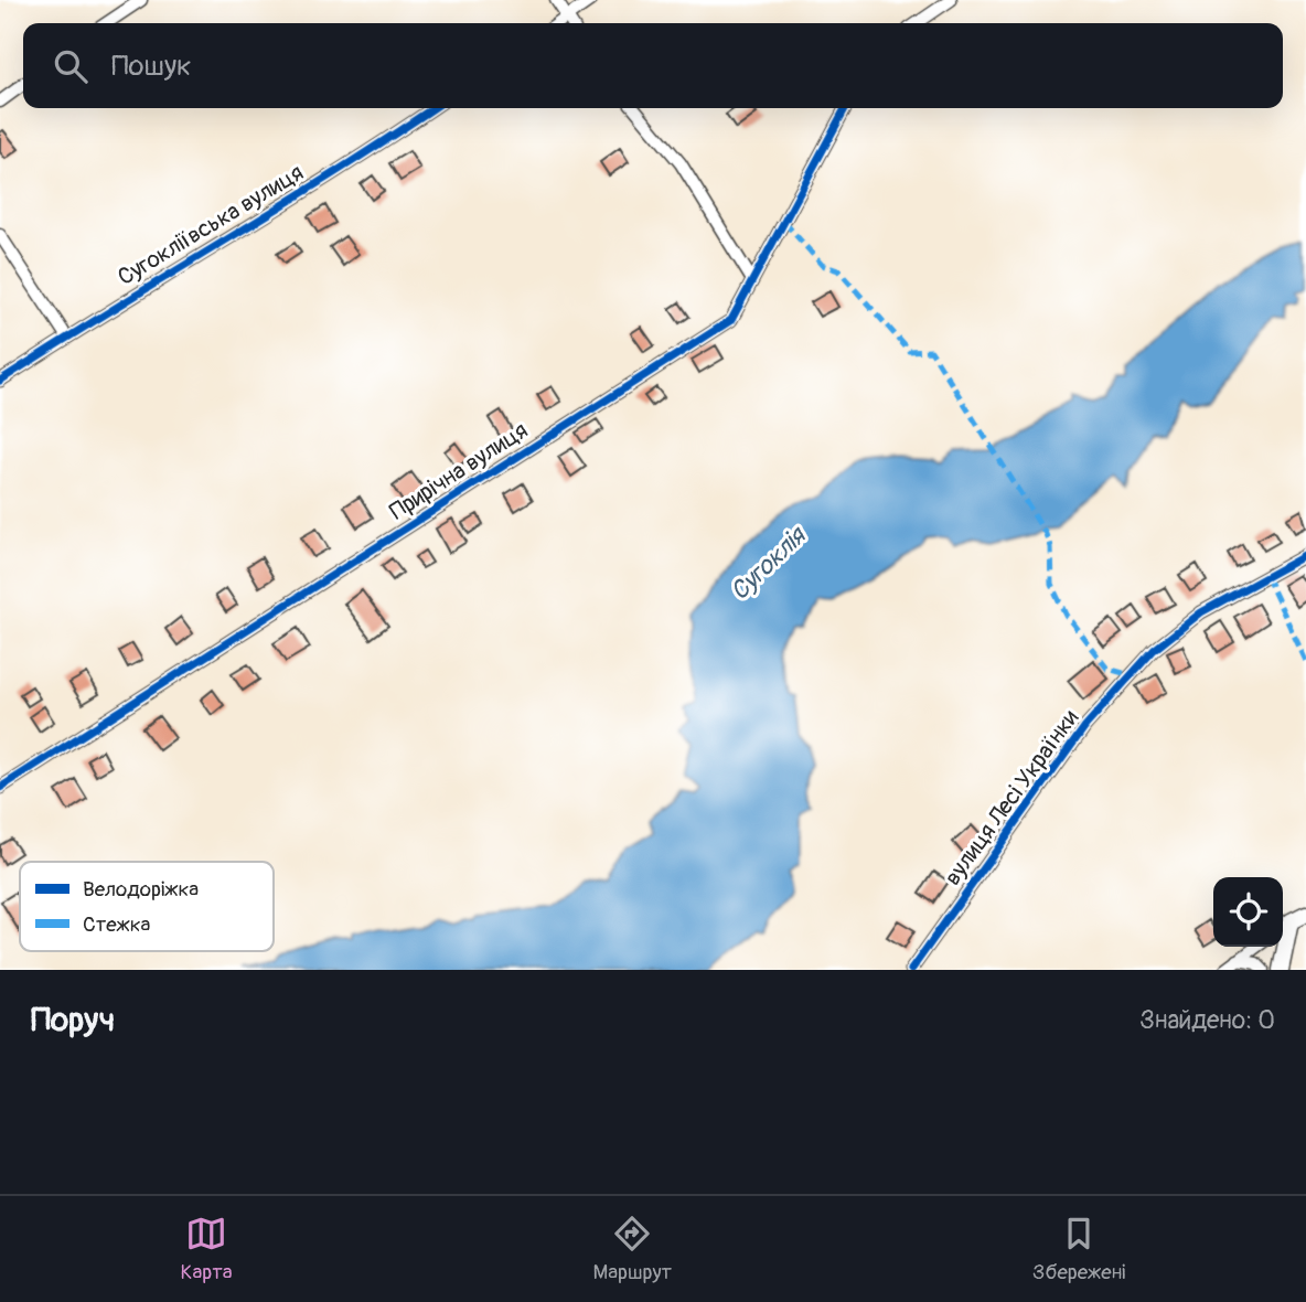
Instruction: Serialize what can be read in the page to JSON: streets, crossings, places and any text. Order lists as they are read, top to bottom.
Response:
{
  "streets": {
    "street": ["Сугокліївська вулиця", "Прирічна вулиця", "вулиця Лесі Українки"]
  },
  "water": ["Сугоклія"],
  "legend": ["Велодоріжка", "Стежка"],
  "page": {
    "search": "Пошук",
    "heading": ["Поруч", "Знайдено: 0"],
    "nav": ["Карта", "Маршрут", "Збережені"]
  }
}
